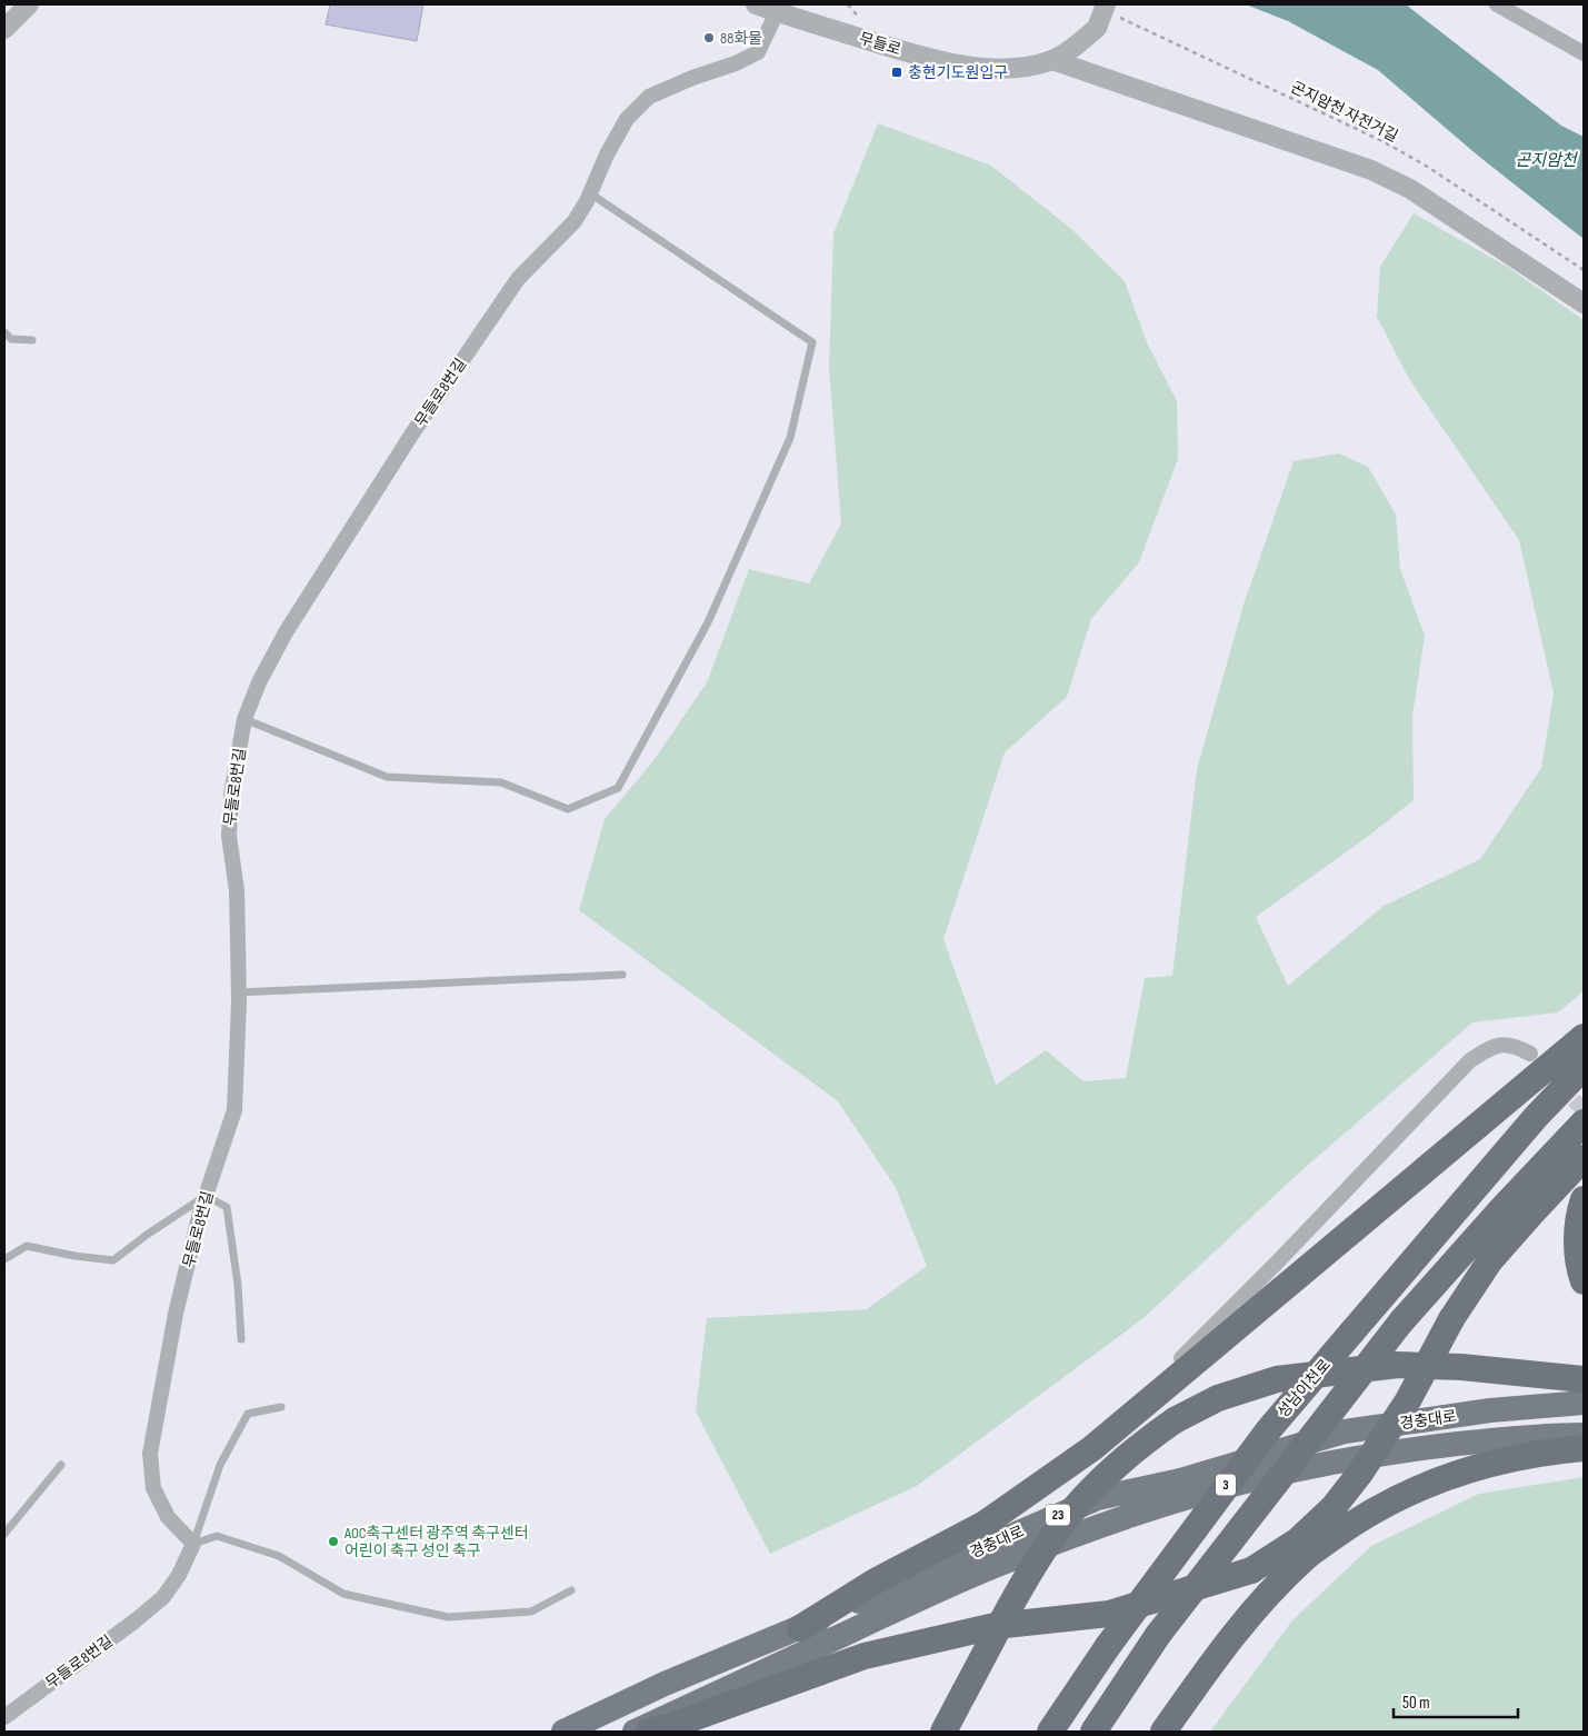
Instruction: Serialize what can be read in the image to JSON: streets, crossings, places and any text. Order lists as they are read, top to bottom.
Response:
{
  "streets": {
    "highway": ["성남이천로", "3"],
    "main road": ["경충대로", "23"],
    "street": ["무들로", "무들로8번길"],
    "path": ["곤지암천 자전거길"]
  },
  "crossings": [
    ["무들로", "곤지암천 자전거길"],
    ["무들로", "무들로8번길"]
  ],
  "water": ["곤지암천"],
  "places": {
    "other": ["88화물", "AOC축구센터 광주역 축구센터 어린이 축구 성인 축구"],
    "transit": ["충현기도원입구"]
  },
  "scale_bar": "50 m"
}
